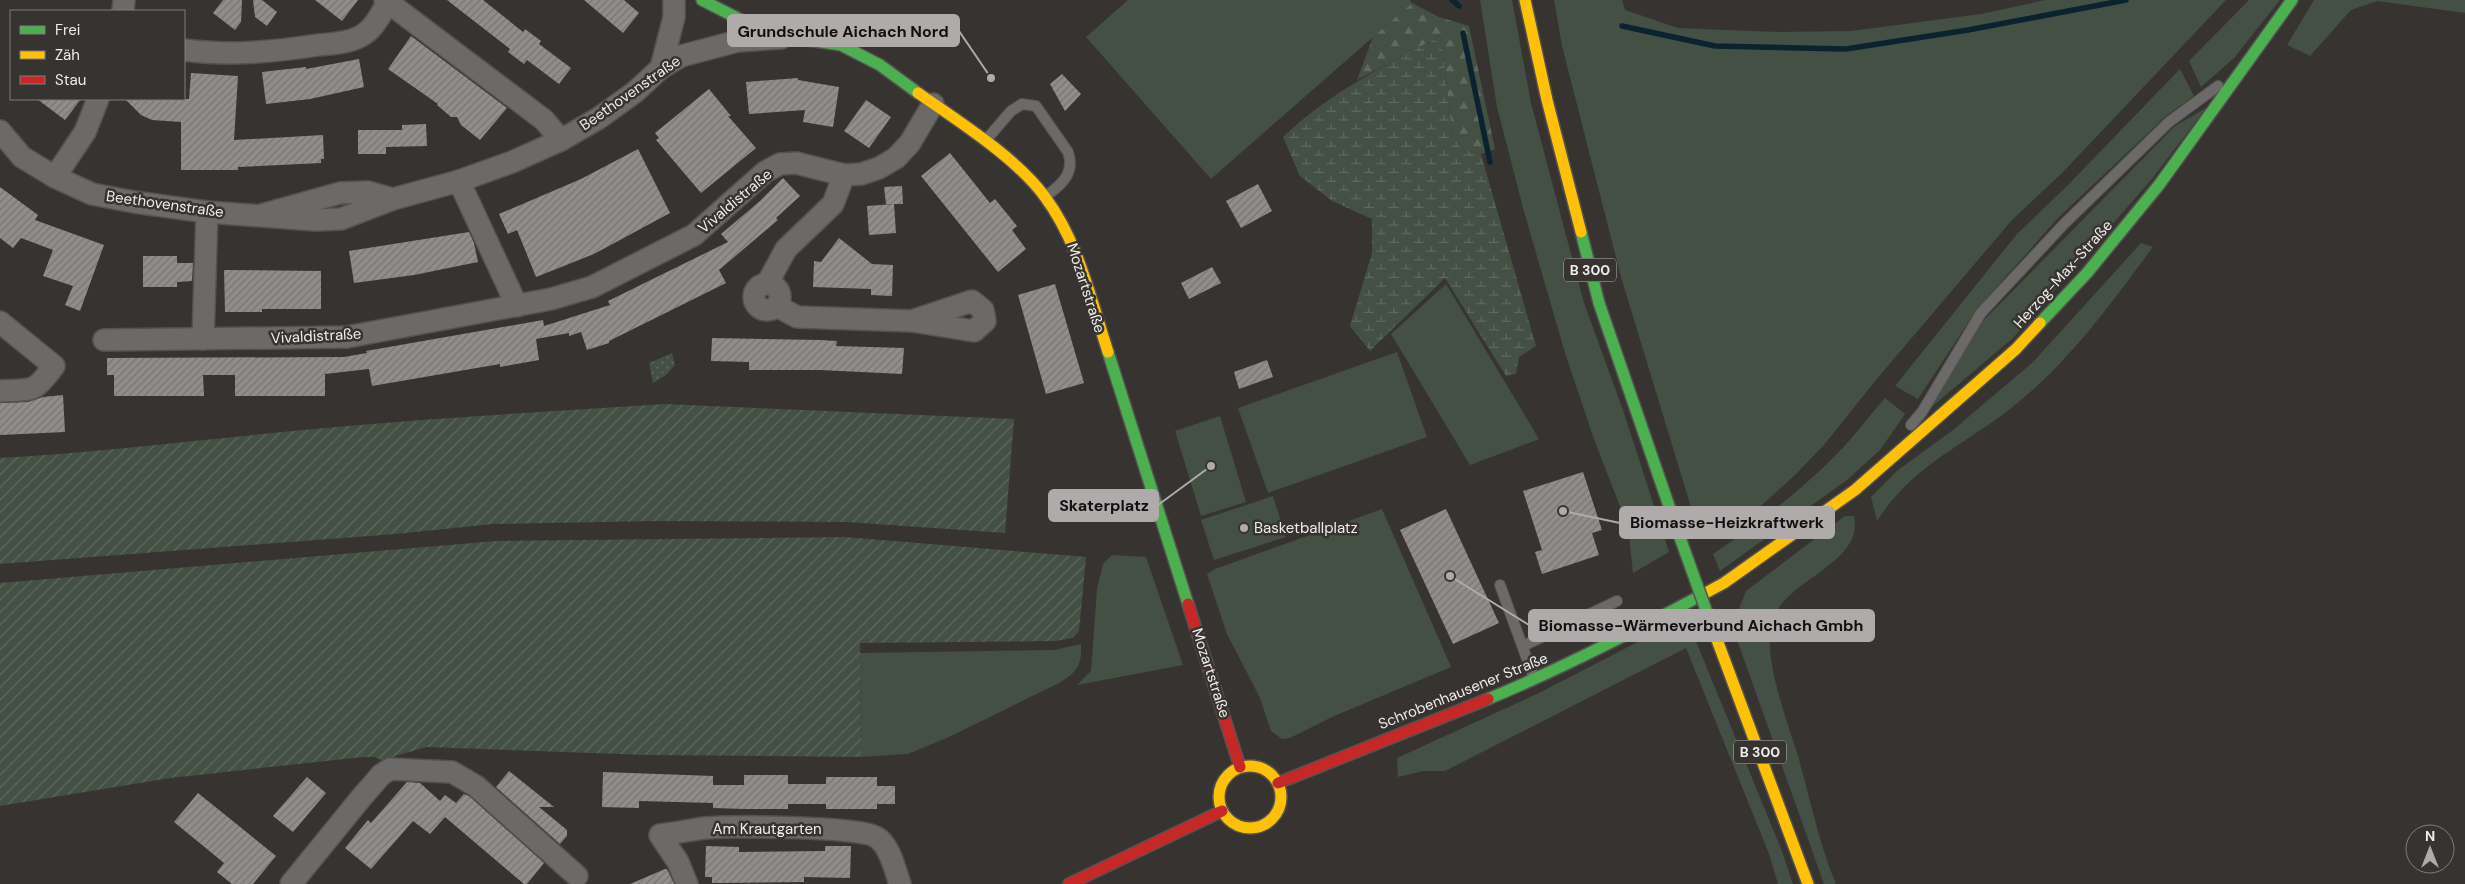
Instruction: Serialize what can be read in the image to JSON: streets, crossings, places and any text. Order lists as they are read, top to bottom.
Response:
{
  "streets": {
    "main road": [
      "B 300",
      "Herzog-Max-Straße",
      "Mozartstraße",
      "Schrobenhausener Straße"
    ],
    "street": ["Beethovenstraße", "Vivaldistraße", "Am Krautgarten"]
  },
  "crossings": [
    ["Beethovenstraße", "Mozartstraße"],
    ["Vivaldistraße", "Mozartstraße"],
    ["Herzog-Max-Straße", "Schrobenhausener Straße"],
    ["Mozartstraße", "Schrobenhausener Straße"]
  ],
  "places": [
    "Grundschule Aichach Nord",
    "Skaterplatz",
    "Biomasse-Heizkraftwerk",
    "Basketballplatz",
    "Biomasse-Wärmeverbund Aichach Gmbh"
  ],
  "legend": ["Frei", "Zäh", "Stau"],
  "north": "top"
}
